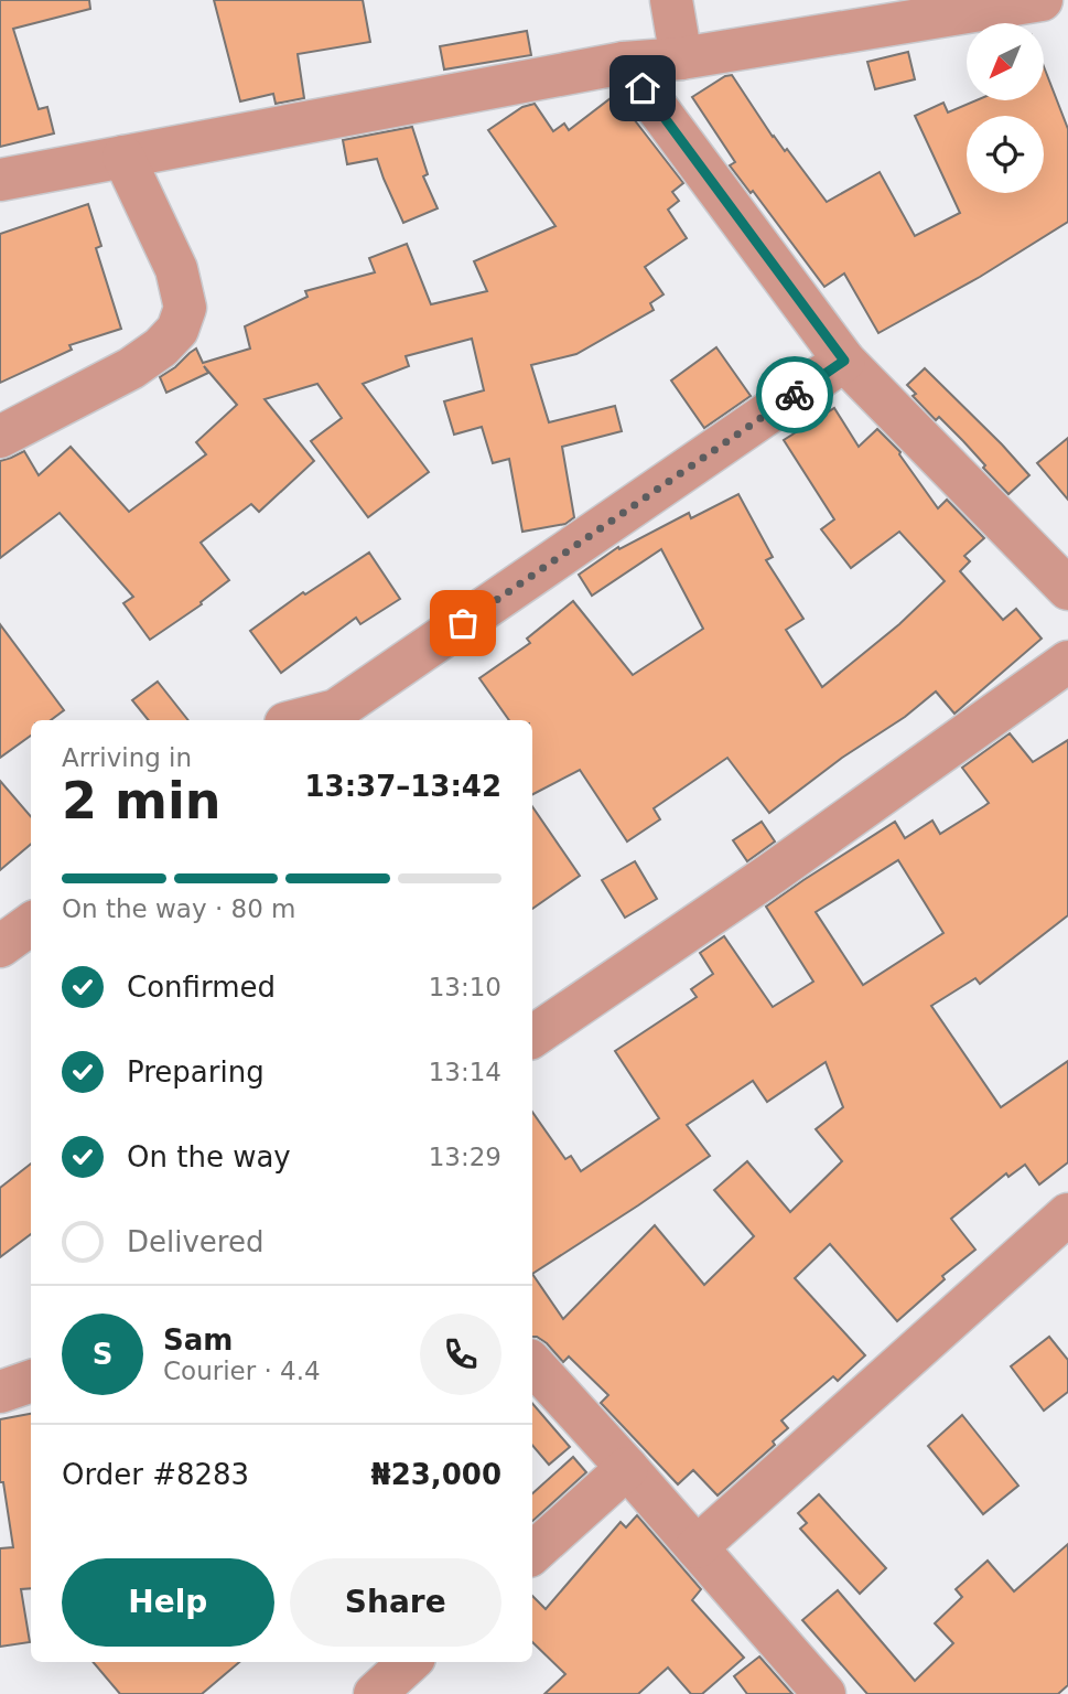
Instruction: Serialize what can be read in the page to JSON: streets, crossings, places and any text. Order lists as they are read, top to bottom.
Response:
{
  "north": "bottom left",
  "page": {
    "heading": ["2 min", "Arriving in", "13:37–13:42"],
    "panel": [
      "Sam",
      "Courier · 4.4",
      "Order #8283",
      "₦23,000"
    ],
    "bar": "On the way · 80 m",
    "list": [
      ["Confirmed", "13:10"],
      ["Preparing", "13:14"],
      ["On the way", "13:29"],
      "Delivered"
    ],
    "round": "S",
    "buttons": ["Help", "Share"]
  }
}
